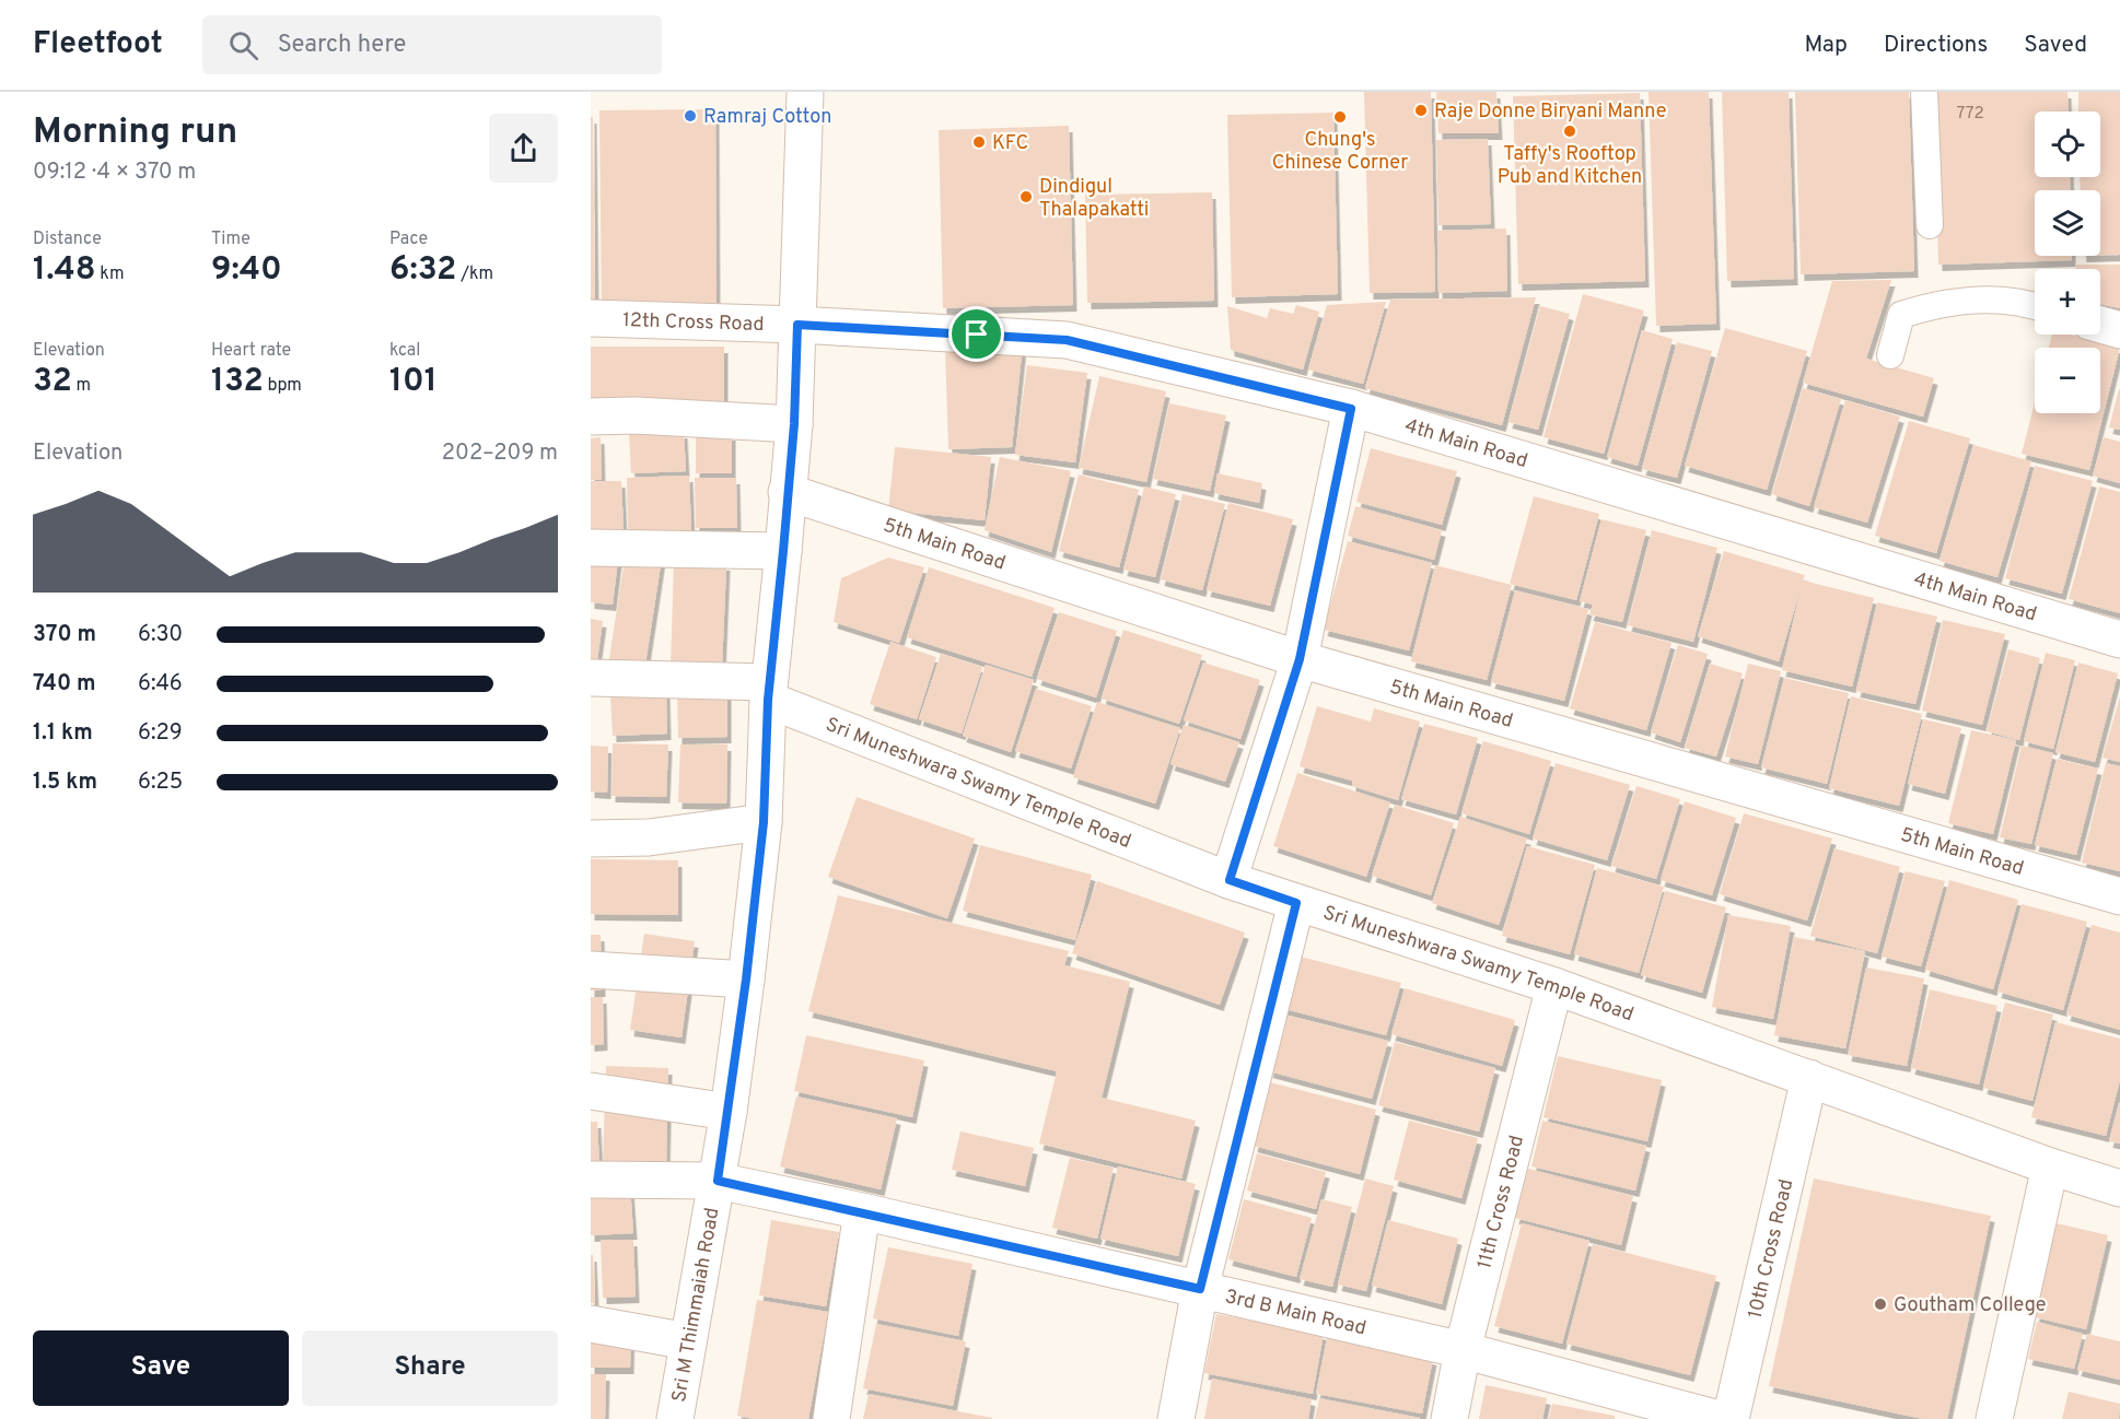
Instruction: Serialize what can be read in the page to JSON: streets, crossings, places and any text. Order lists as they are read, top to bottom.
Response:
{
  "streets": {
    "street": [
      "12th Cross Road",
      "4th Main Road",
      "5th Main Road",
      "Sri Muneshwara Swamy Temple Road",
      "11th Cross Road",
      "10th Cross Road",
      "Sri M Thimmaiah Road",
      "3rd B Main Road"
    ]
  },
  "crossings": [
    ["12th Cross Road", "4th Main Road"],
    ["12th Cross Road", "Sri M Thimmaiah Road"],
    ["4th Main Road", "Sri M Thimmaiah Road"],
    ["5th Main Road", "Sri M Thimmaiah Road"],
    ["Sri Muneshwara Swamy Temple Road", "11th Cross Road"],
    ["Sri Muneshwara Swamy Temple Road", "10th Cross Road"],
    ["Sri Muneshwara Swamy Temple Road", "Sri M Thimmaiah Road"],
    ["11th Cross Road", "3rd B Main Road"],
    ["Sri M Thimmaiah Road", "3rd B Main Road"]
  ],
  "places": [
    "Raje Donne Biryani Manne",
    "Ramraj Cotton",
    "Chung's Chinese Corner",
    "Taffy's Rooftop Pub and Kitchen",
    "KFC",
    "Dindigul Thalapakatti",
    "Goutham College"
  ],
  "house_numbers": ["772"],
  "page": {
    "header": "Fleetfoot",
    "search": "Search here",
    "nav": ["Map", "Directions", "Saved"],
    "heading": ["Morning run", "09:12 · 4 × 370 m"],
    "map_buttons": ["+", "−"],
    "stats": [
      ["Distance", "1.48 km"],
      ["Time", "9:40"],
      ["Pace", "6:32 /km"],
      ["Elevation", "32 m"],
      ["Heart rate", "132 bpm"],
      ["kcal", "101"]
    ],
    "chart": ["Elevation", "202–209 m"],
    "list": [
      {
        "name": "370 m",
        "note": "6:30"
      },
      {
        "name": "740 m",
        "note": "6:46"
      },
      {
        "name": "1.1 km",
        "note": "6:29"
      },
      {
        "name": "1.5 km",
        "note": "6:25"
      }
    ],
    "buttons": ["Save", "Share"]
  }
}
